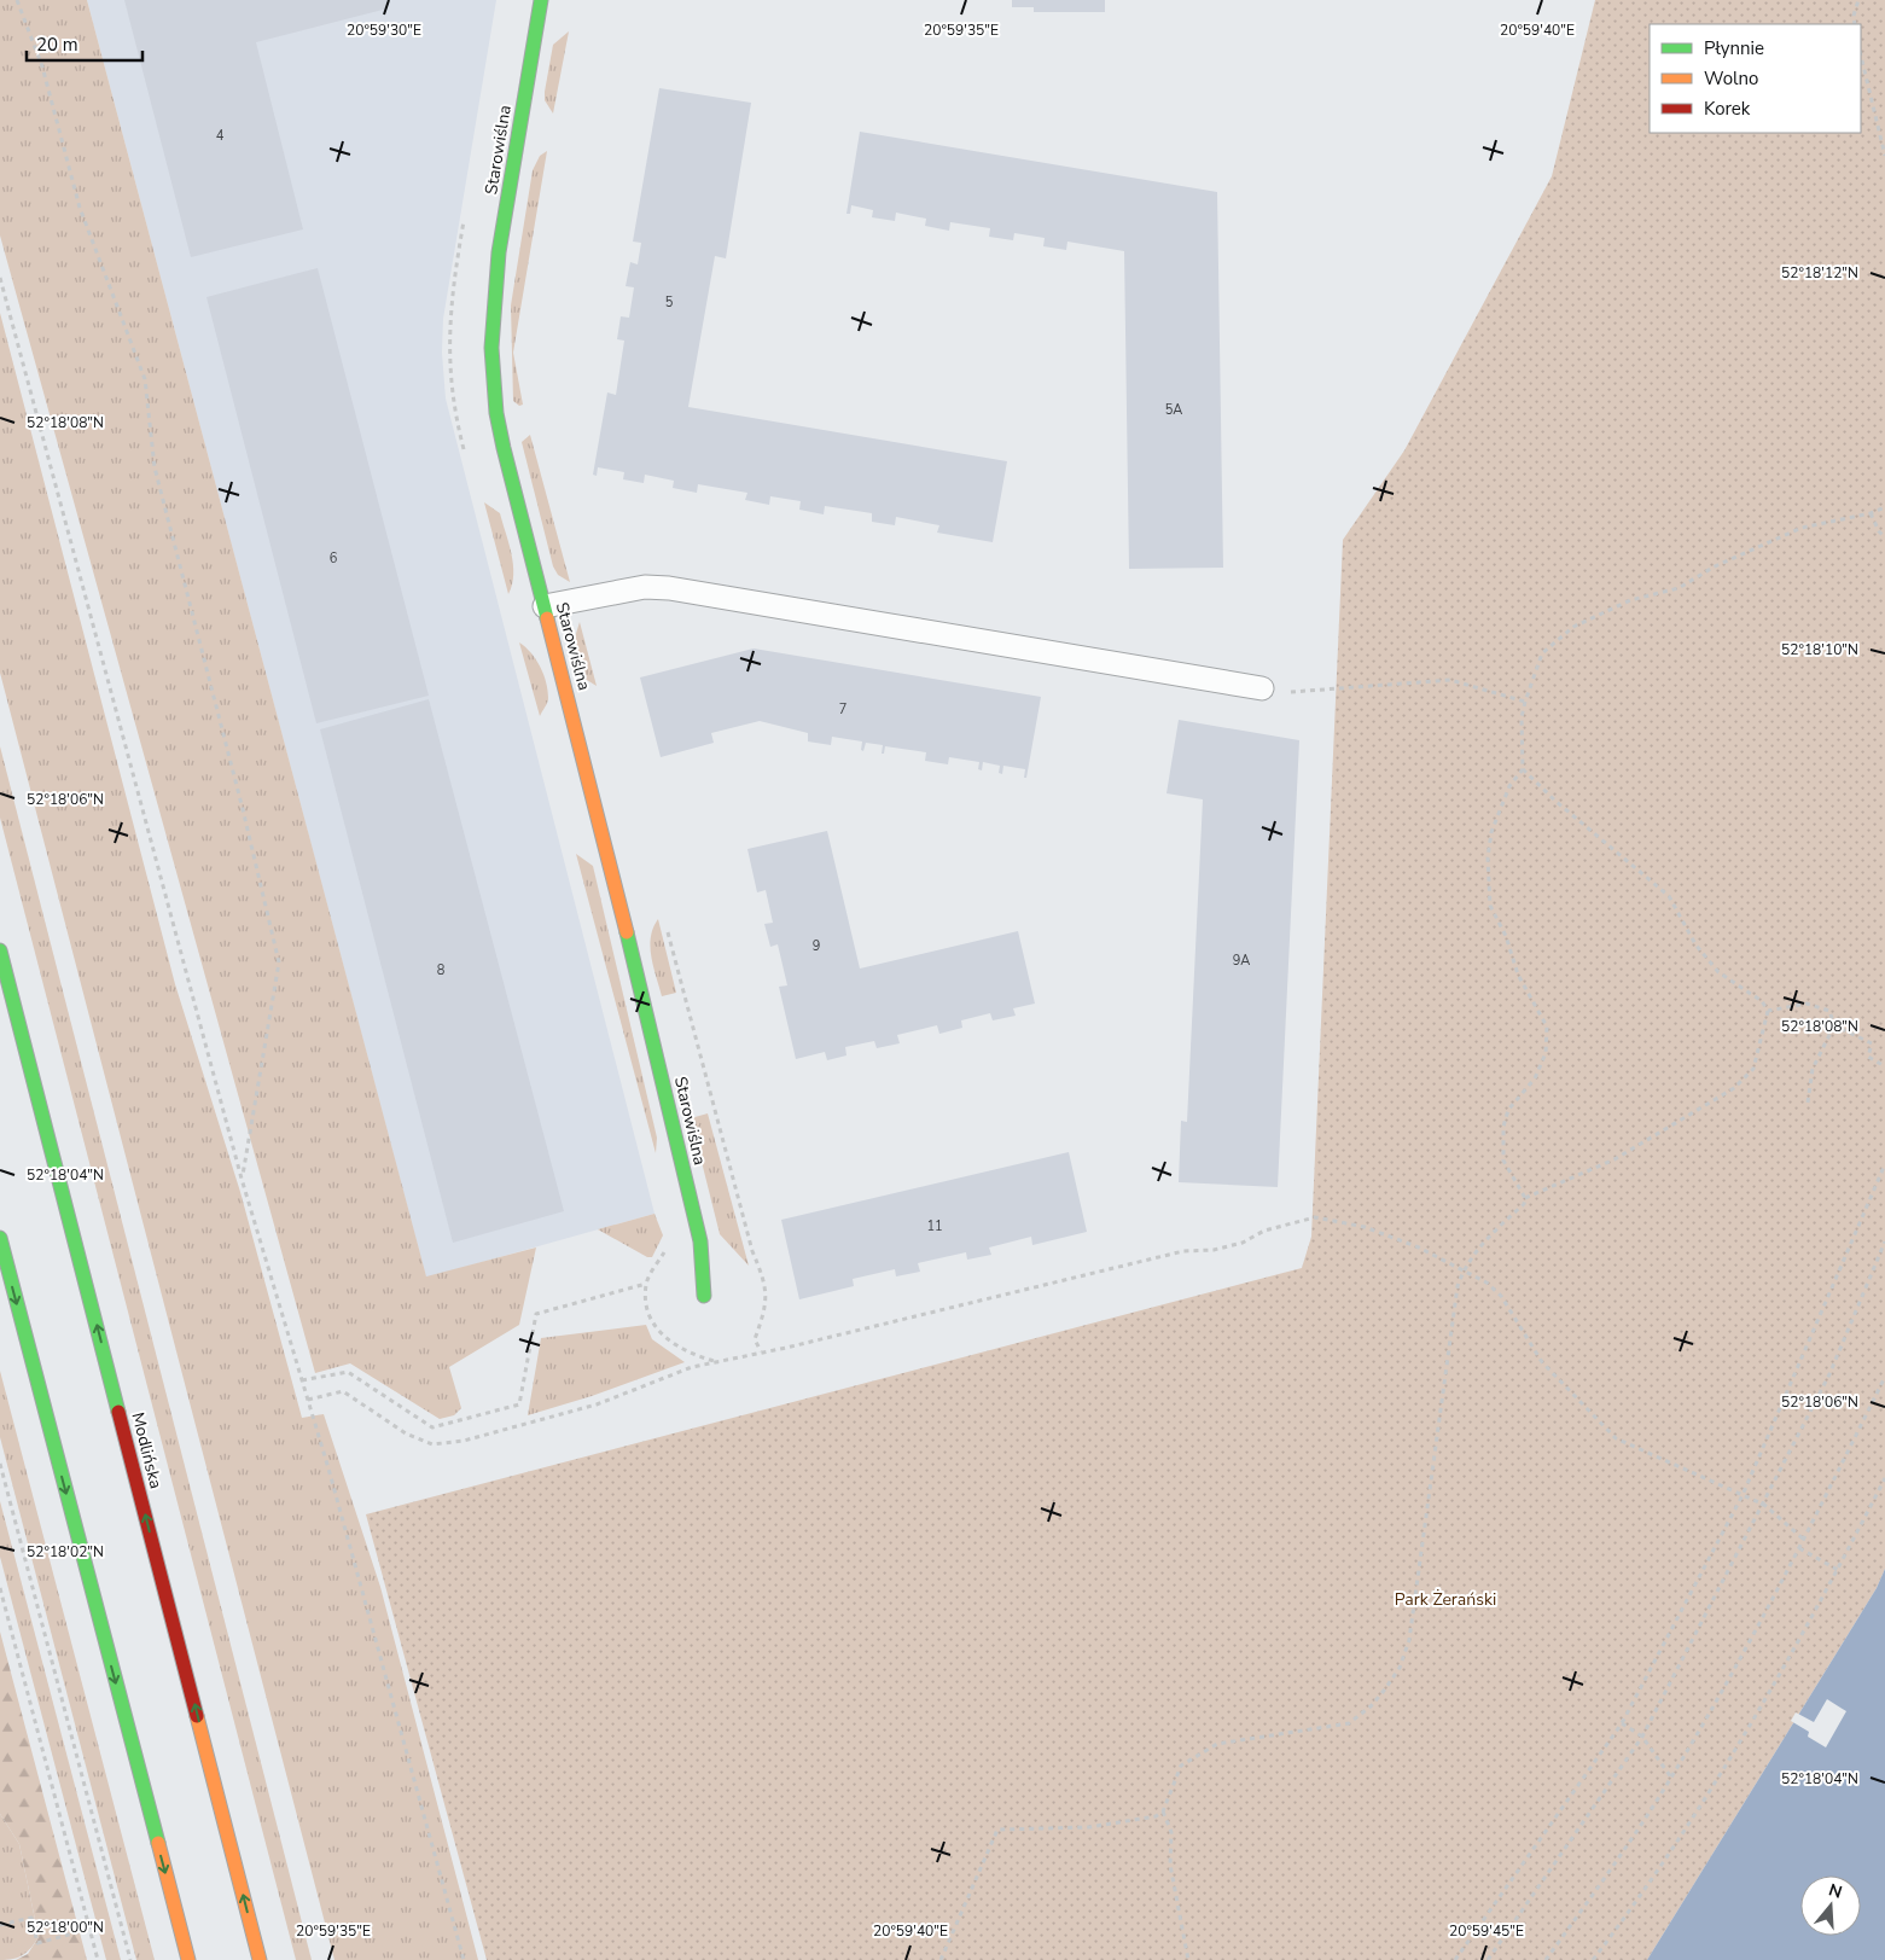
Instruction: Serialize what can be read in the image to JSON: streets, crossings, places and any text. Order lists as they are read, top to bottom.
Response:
{
  "streets": {
    "main road": ["Starowiślna", "Modlińska"]
  },
  "parks": ["Park Żerański"],
  "house_numbers": [
    "4",
    "5",
    "5A",
    "6",
    "7",
    "9",
    "9A",
    "8",
    "11"
  ],
  "legend": ["Płynnie", "Wolno", "Korek"],
  "scale_bar": "20 m",
  "north": "top",
  "coordinates": [
    "20°59'30\"E",
    "20°59'35\"E",
    "20°59'40\"E",
    "52°18'12\"N",
    "52°18'08\"N",
    "52°18'10\"N",
    "52°18'06\"N",
    "52°18'04\"N",
    "52°18'02\"N",
    "52°18'00\"N",
    "20°59'45\"E"
  ]
}
